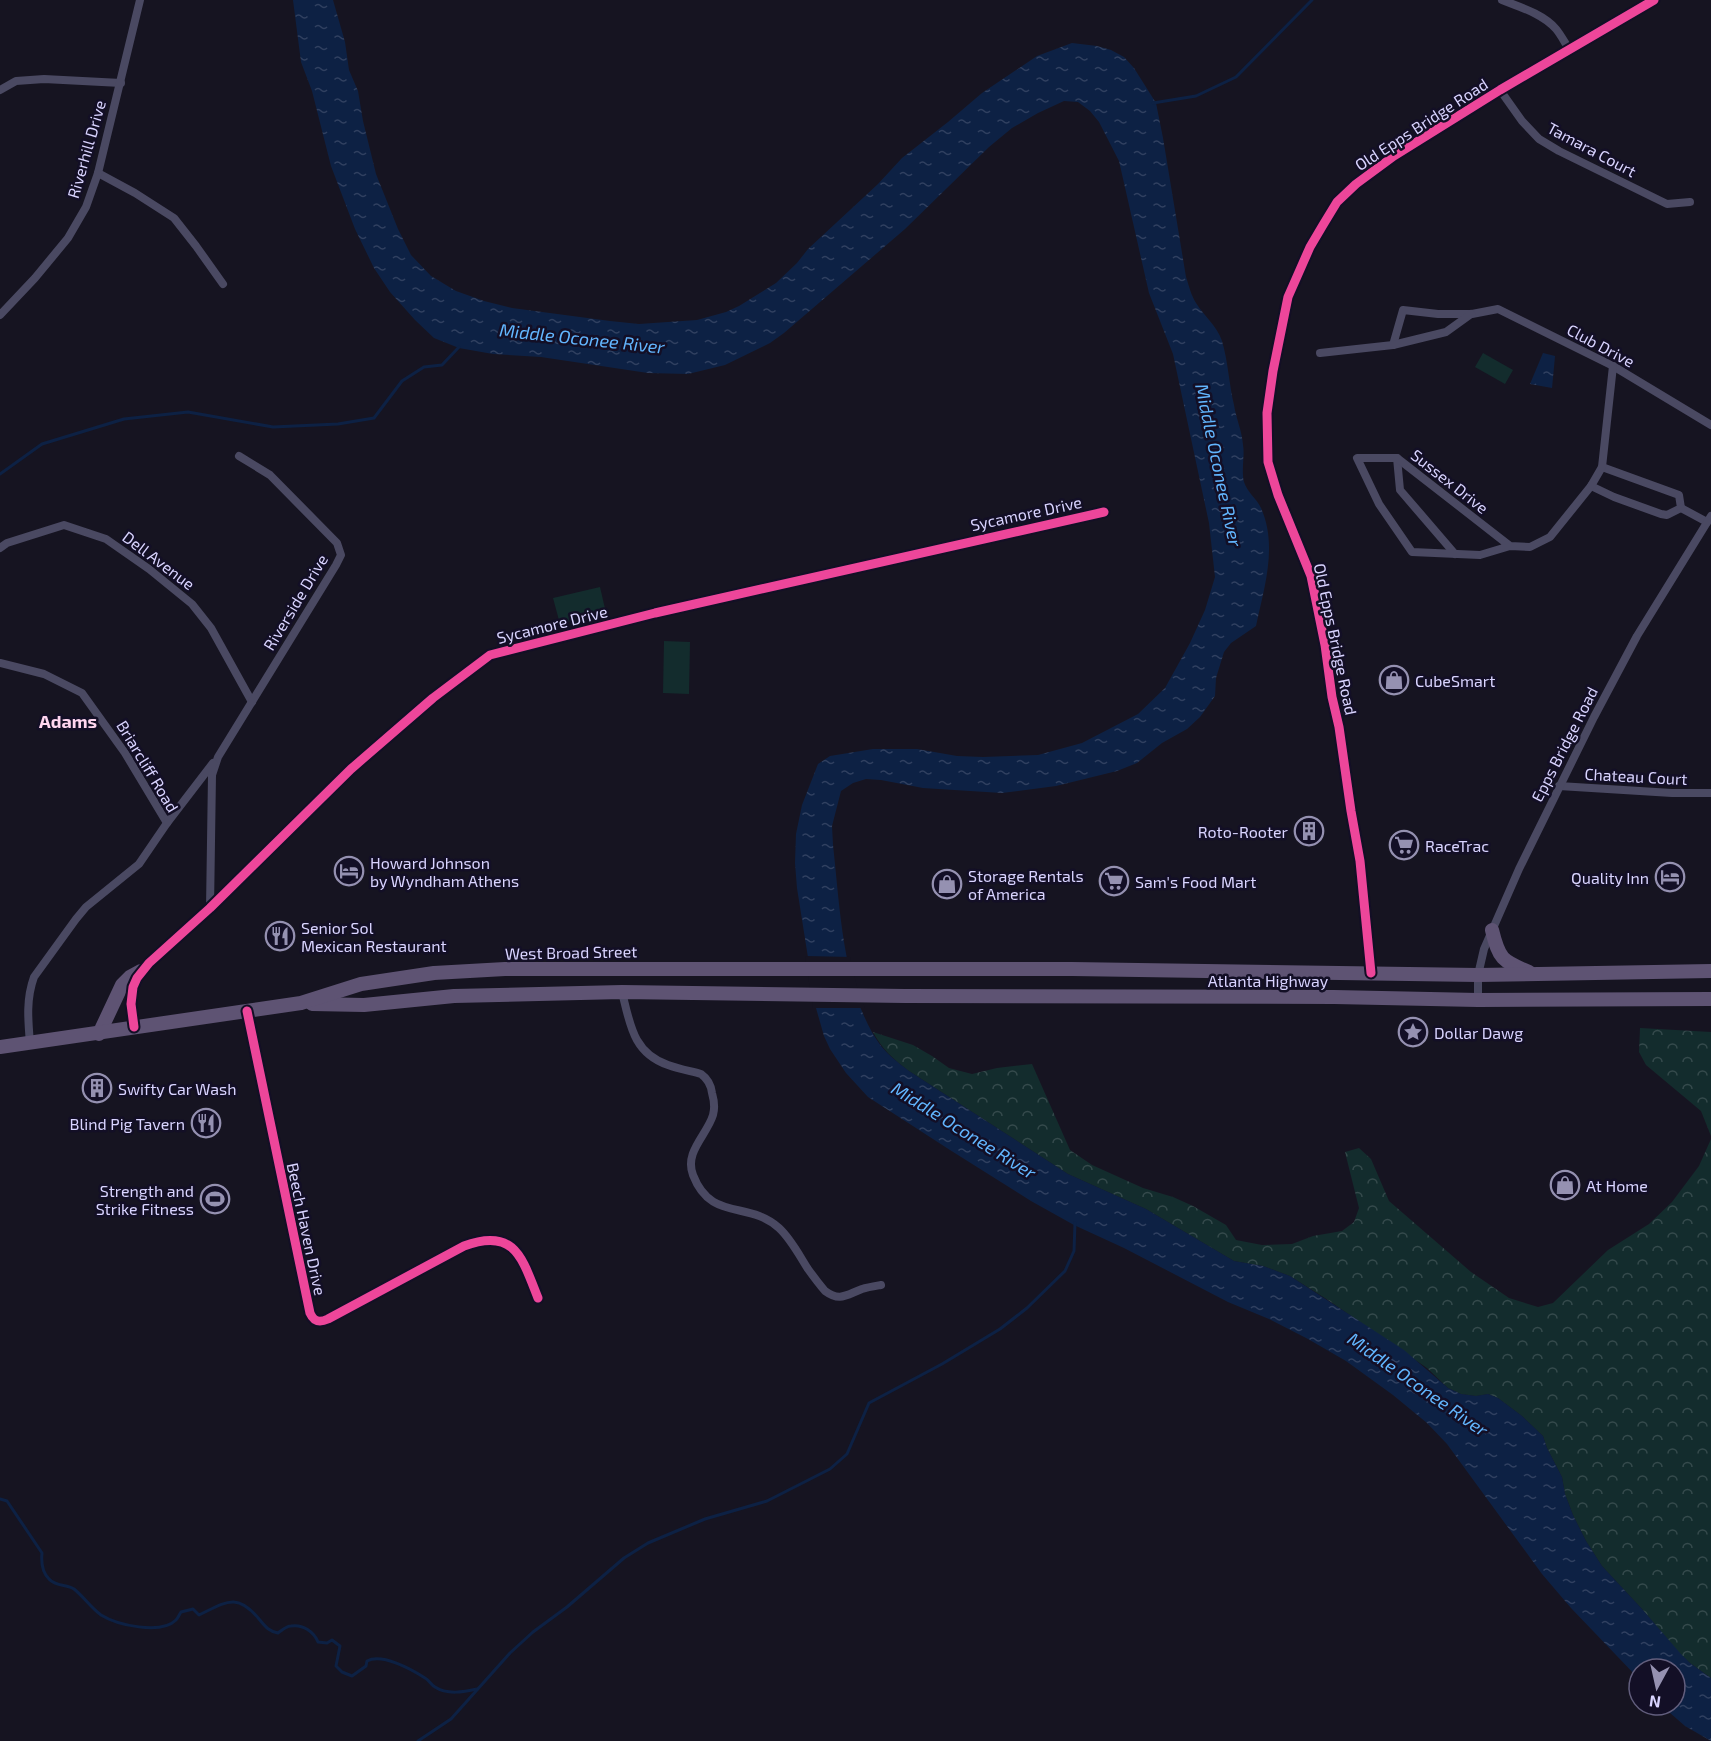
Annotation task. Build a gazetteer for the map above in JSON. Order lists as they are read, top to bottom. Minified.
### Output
{"streets":{"main road":["West Broad Street","Atlanta Highway"],"street":["Old Epps Bridge Road","Riverhill Drive","Tamara Court","Club Drive","Sussex Drive","Sycamore Drive","Dell Avenue","Riverside Drive","Epps Bridge Road","Briarcliff Road","Chateau Court","Beech Haven Drive"]},"crossings":[["Old Epps Bridge Road","Tamara Court"],["Old Epps Bridge Road","Atlanta Highway"],["Sycamore Drive","Riverside Drive"],["Sycamore Drive","West Broad Street"],["Dell Avenue","Riverside Drive"],["Riverside Drive","Briarcliff Road"],["Epps Bridge Road","Chateau Court"],["Epps Bridge Road","Atlanta Highway"],["Briarcliff Road","West Broad Street"],["West Broad Street","Atlanta Highway"],["West Broad Street","Beech Haven Drive"]],"districts":["Adams"],"water":["Middle Oconee River"],"places":{"shop":["CubeSmart","Storage Rentals of America","At Home"],"building":["Roto-Rooter","Swifty Car Wash"],"supermarket":["RaceTrac","Sam's Food Mart"],"hotel":["Howard Johnson by Wyndham Athens","Quality Inn"],"restaurant":["Senior Sol Mexican Restaurant","Blind Pig Tavern"],"place":["Dollar Dawg"],"sports":["Strength and Strike Fitness"]},"north":"bottom"}
